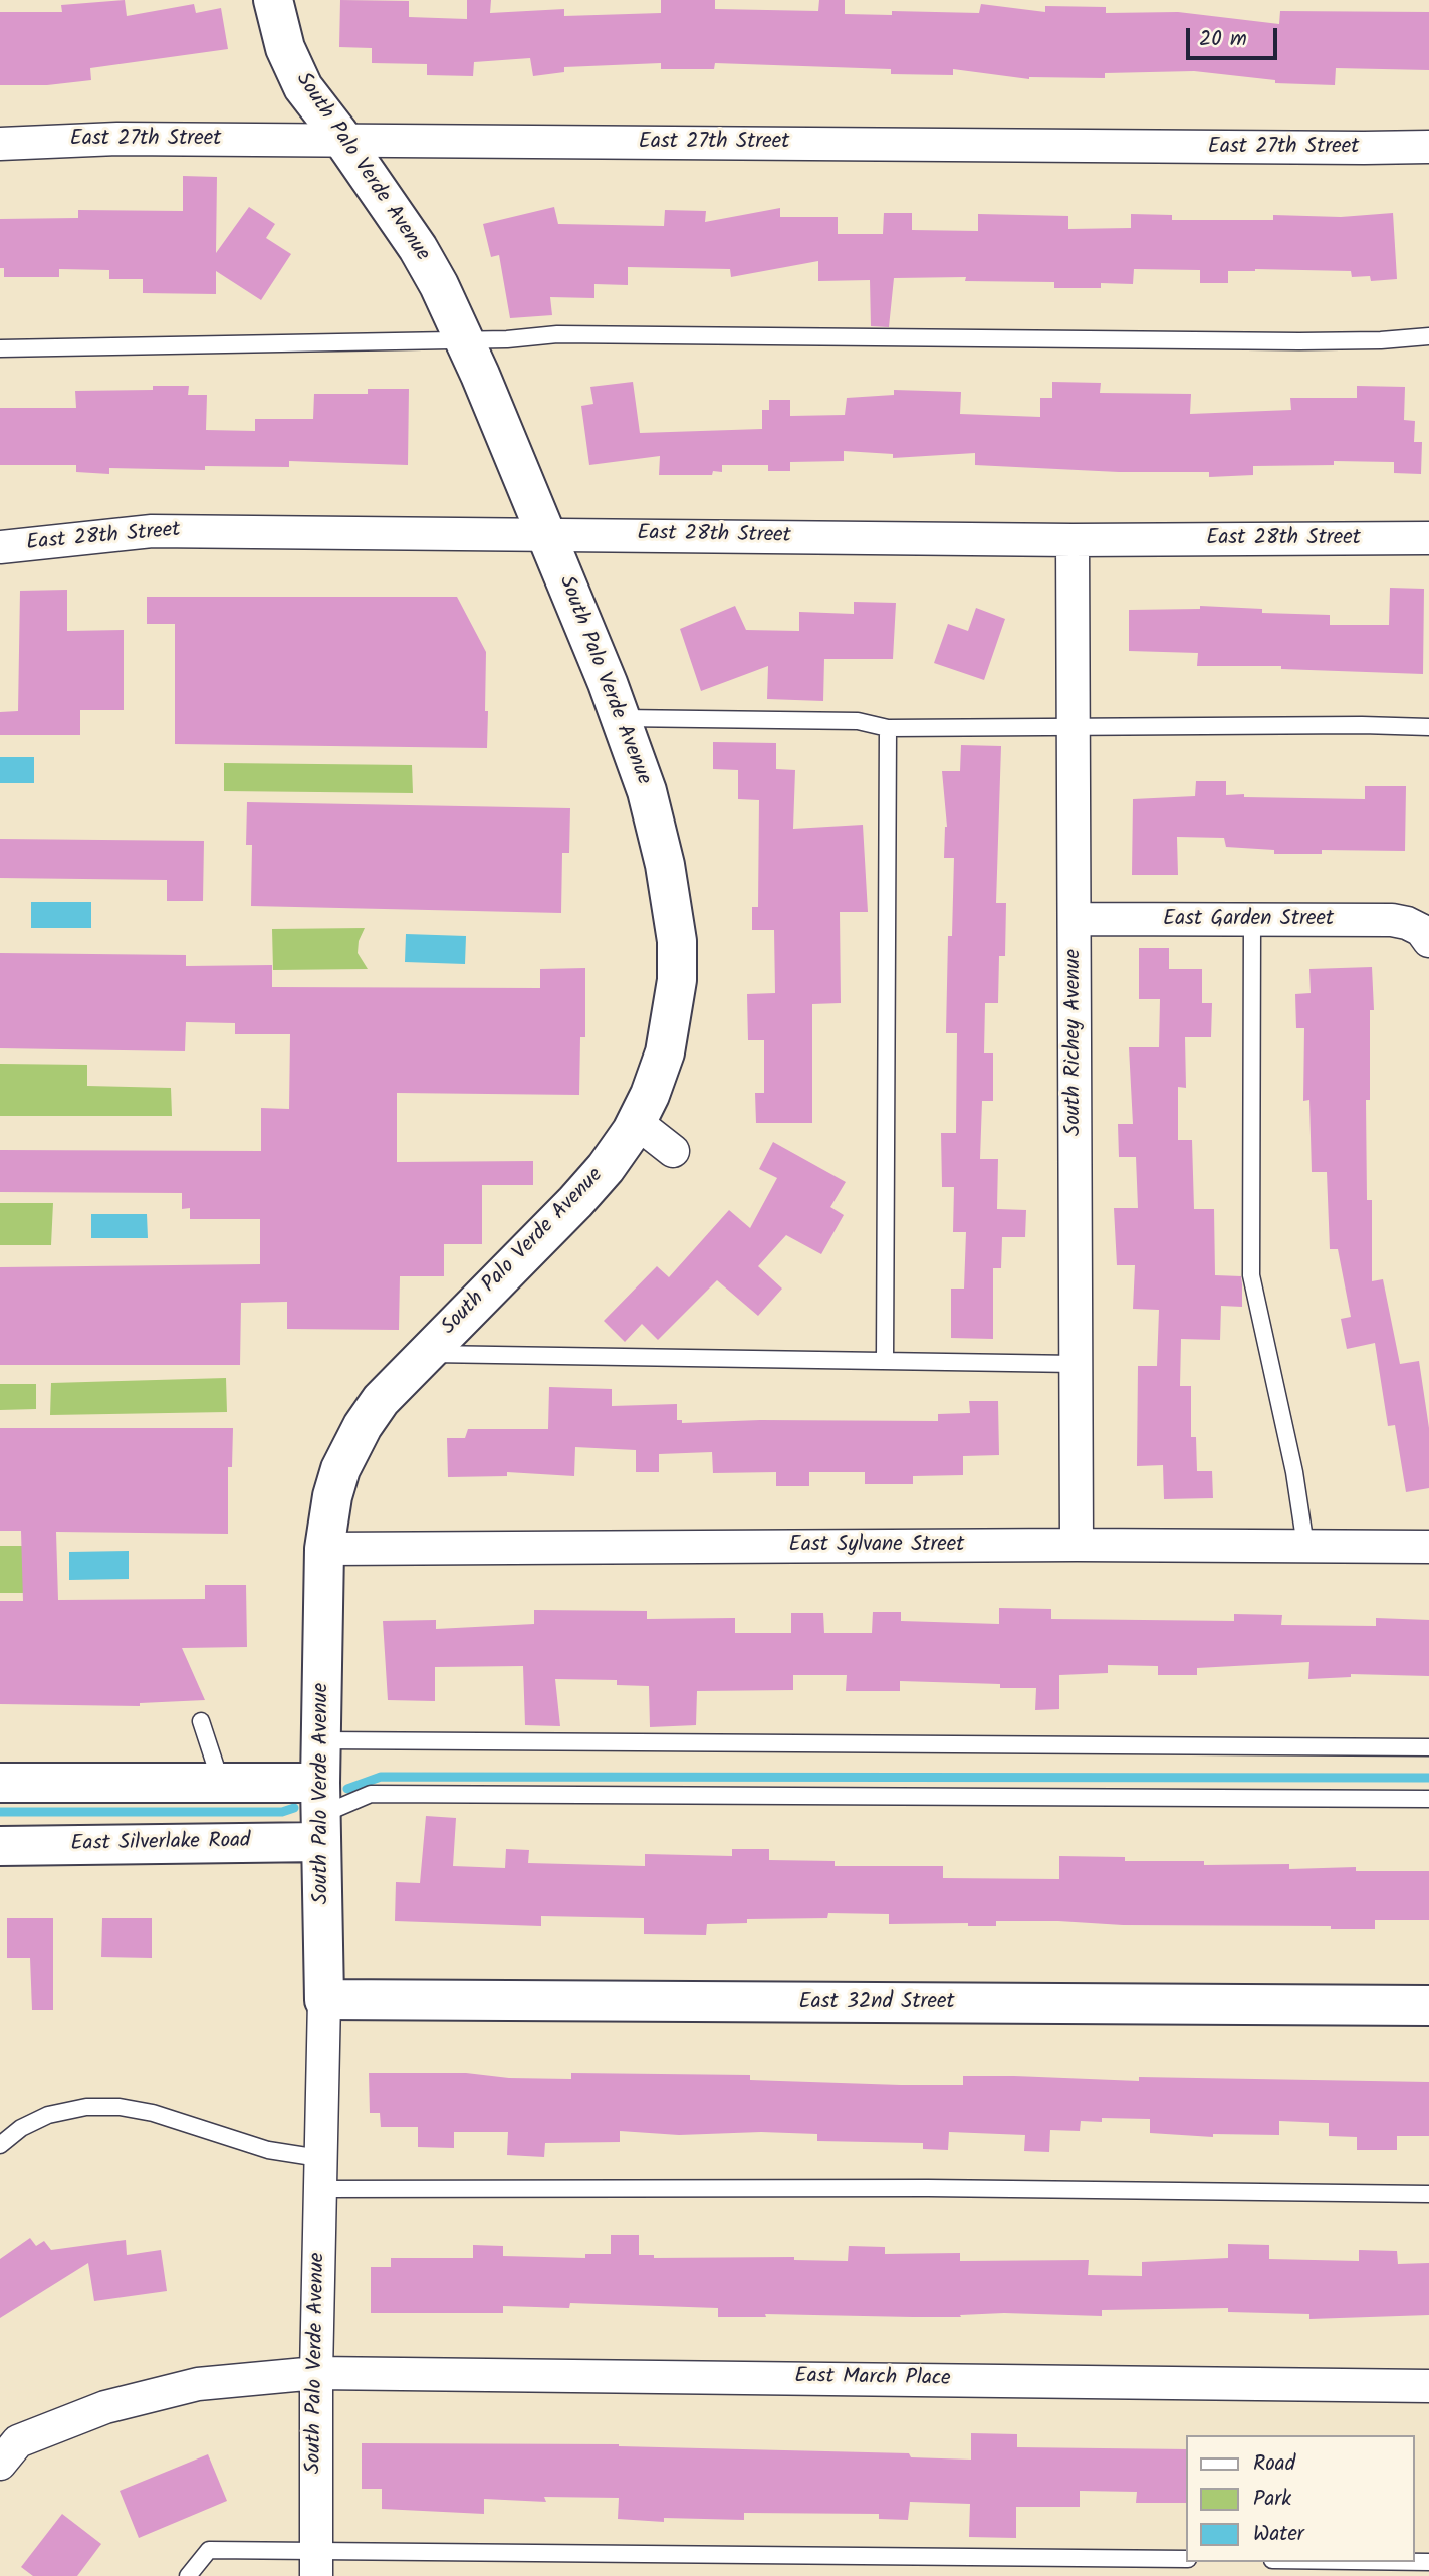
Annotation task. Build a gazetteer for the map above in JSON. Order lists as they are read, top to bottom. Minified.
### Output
{"streets":{"street":["East 27th Street","South Palo Verde Avenue","East 28th Street","East Garden Street","South Richey Avenue","East Sylvane Street","East Silverlake Road","East 32nd Street","East March Place"]},"crossings":[["East 27th Street","South Palo Verde Avenue"],["South Palo Verde Avenue","East 28th Street"],["South Palo Verde Avenue","East Sylvane Street"],["South Palo Verde Avenue","East Silverlake Road"],["South Palo Verde Avenue","East 32nd Street"],["South Palo Verde Avenue","East March Place"],["East 28th Street","South Richey Avenue"],["East Garden Street","South Richey Avenue"],["South Richey Avenue","East Sylvane Street"]],"legend":["Road","Park","Water"],"scale_bar":"20 m"}
